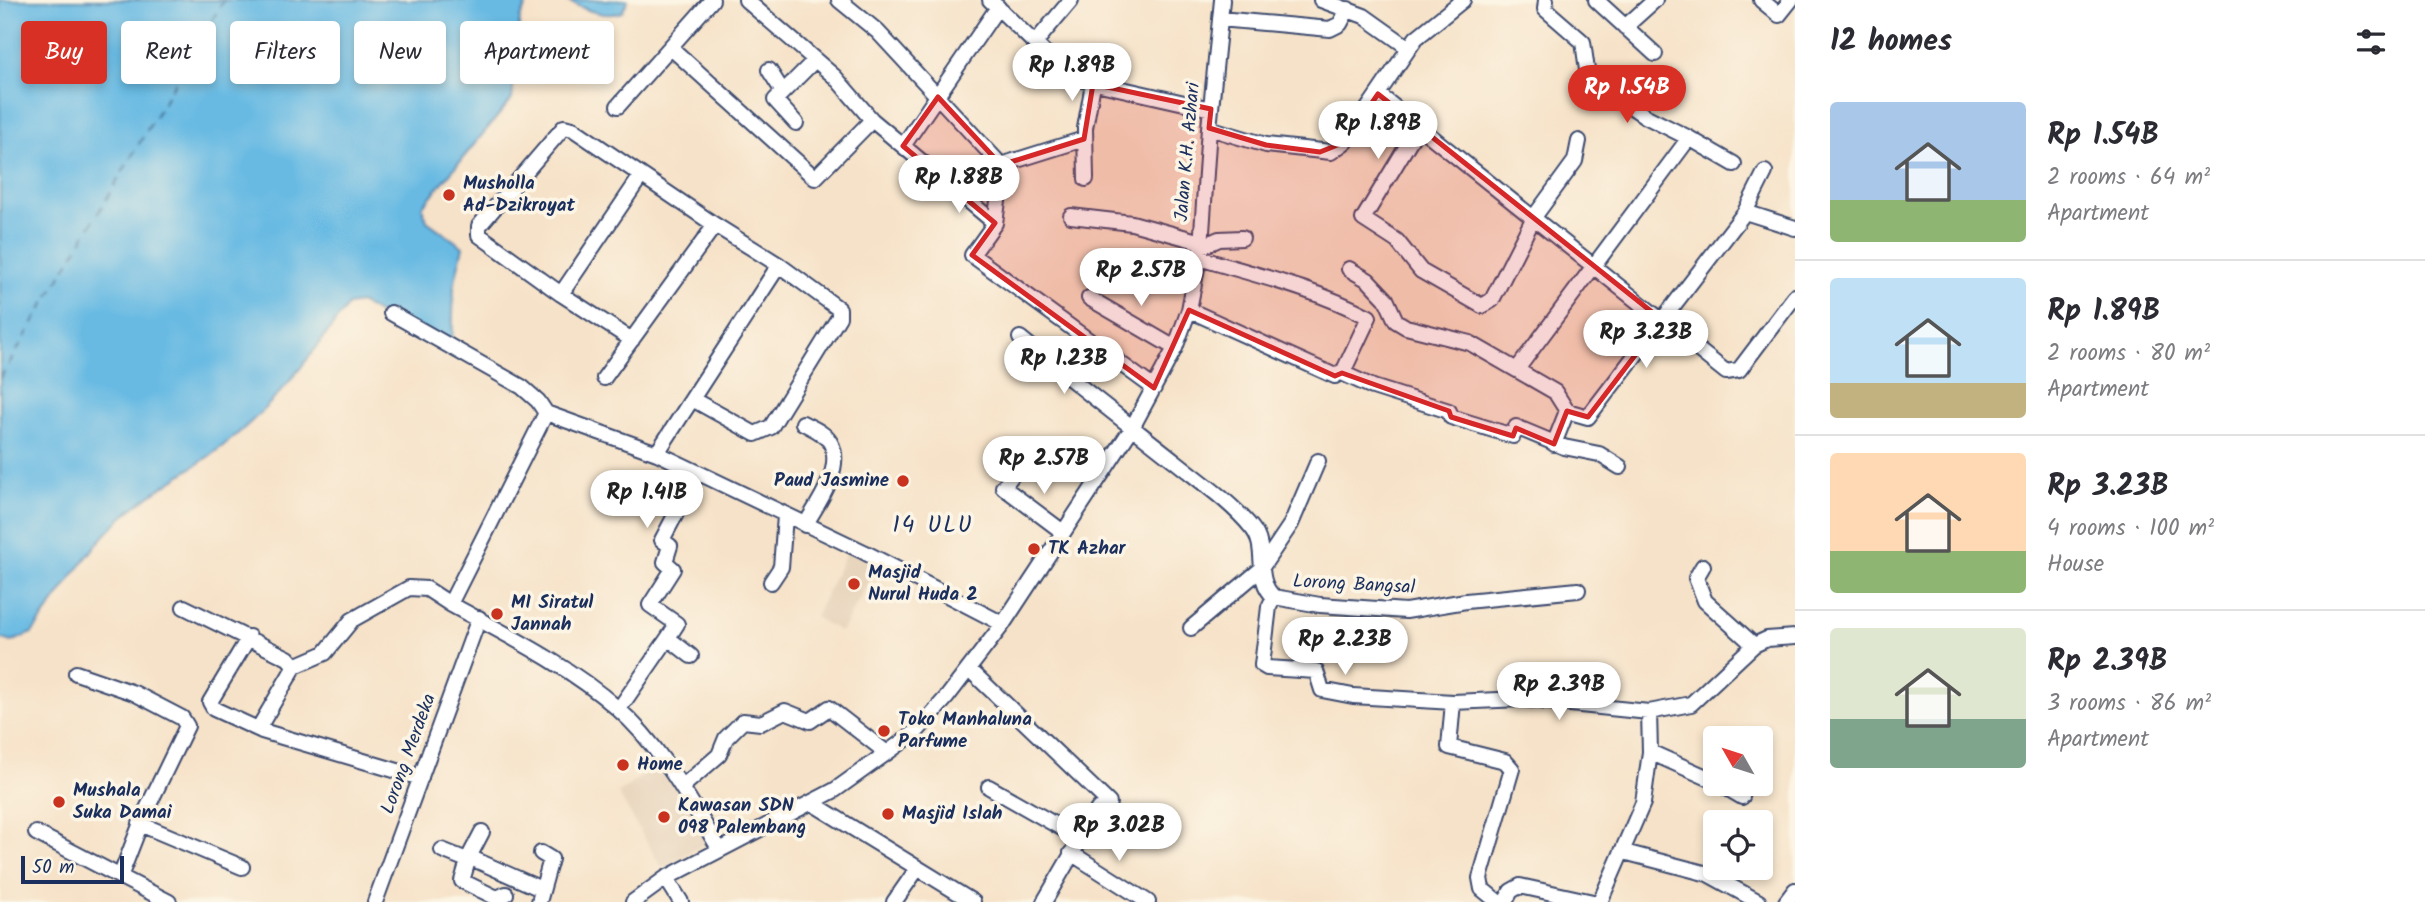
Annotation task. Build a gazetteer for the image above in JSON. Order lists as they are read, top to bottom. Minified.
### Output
{"streets":{"street":["Jalan K.H. Azhari","Lorong Bangsal","Lorong Merdeka"]},"crossings":[["Jalan K.H. Azhari","Lorong Bangsal"]],"districts":["14 ULU"],"places":["Musholla Ad-Dzikroyat","Paud Jasmine","TK Azhar","Masjid Nurul Huda 2","MI Siratul Jannah","Toko Manhaluna Parfume","Home","Mushala Suka Damai","Masjid Islah","Kawasan SDN 098 Palembang"],"scale_bar":"50 m","north":"top left","page":{"heading":"12 homes","chip":["Buy","Rent","Filters","New","Apartment"],"price":["Rp 1.89B","Rp 1.54B","Rp 1.89B","Rp 1.88B","Rp 2.57B","Rp 3.23B","Rp 1.23B","Rp 2.57B","Rp 1.41B","Rp 2.23B","Rp 2.39B","Rp 3.02B"],"list":[{"name":"Rp 1.54B","note":"2 rooms · 64 m² · Apartment"},{"name":"Rp 1.89B","note":"2 rooms · 80 m² · Apartment"},{"name":"Rp 3.23B","note":"4 rooms · 100 m² · House"},{"name":"Rp 2.39B","note":"3 rooms · 86 m² · Apartment"}],"scale":"50 m"}}
